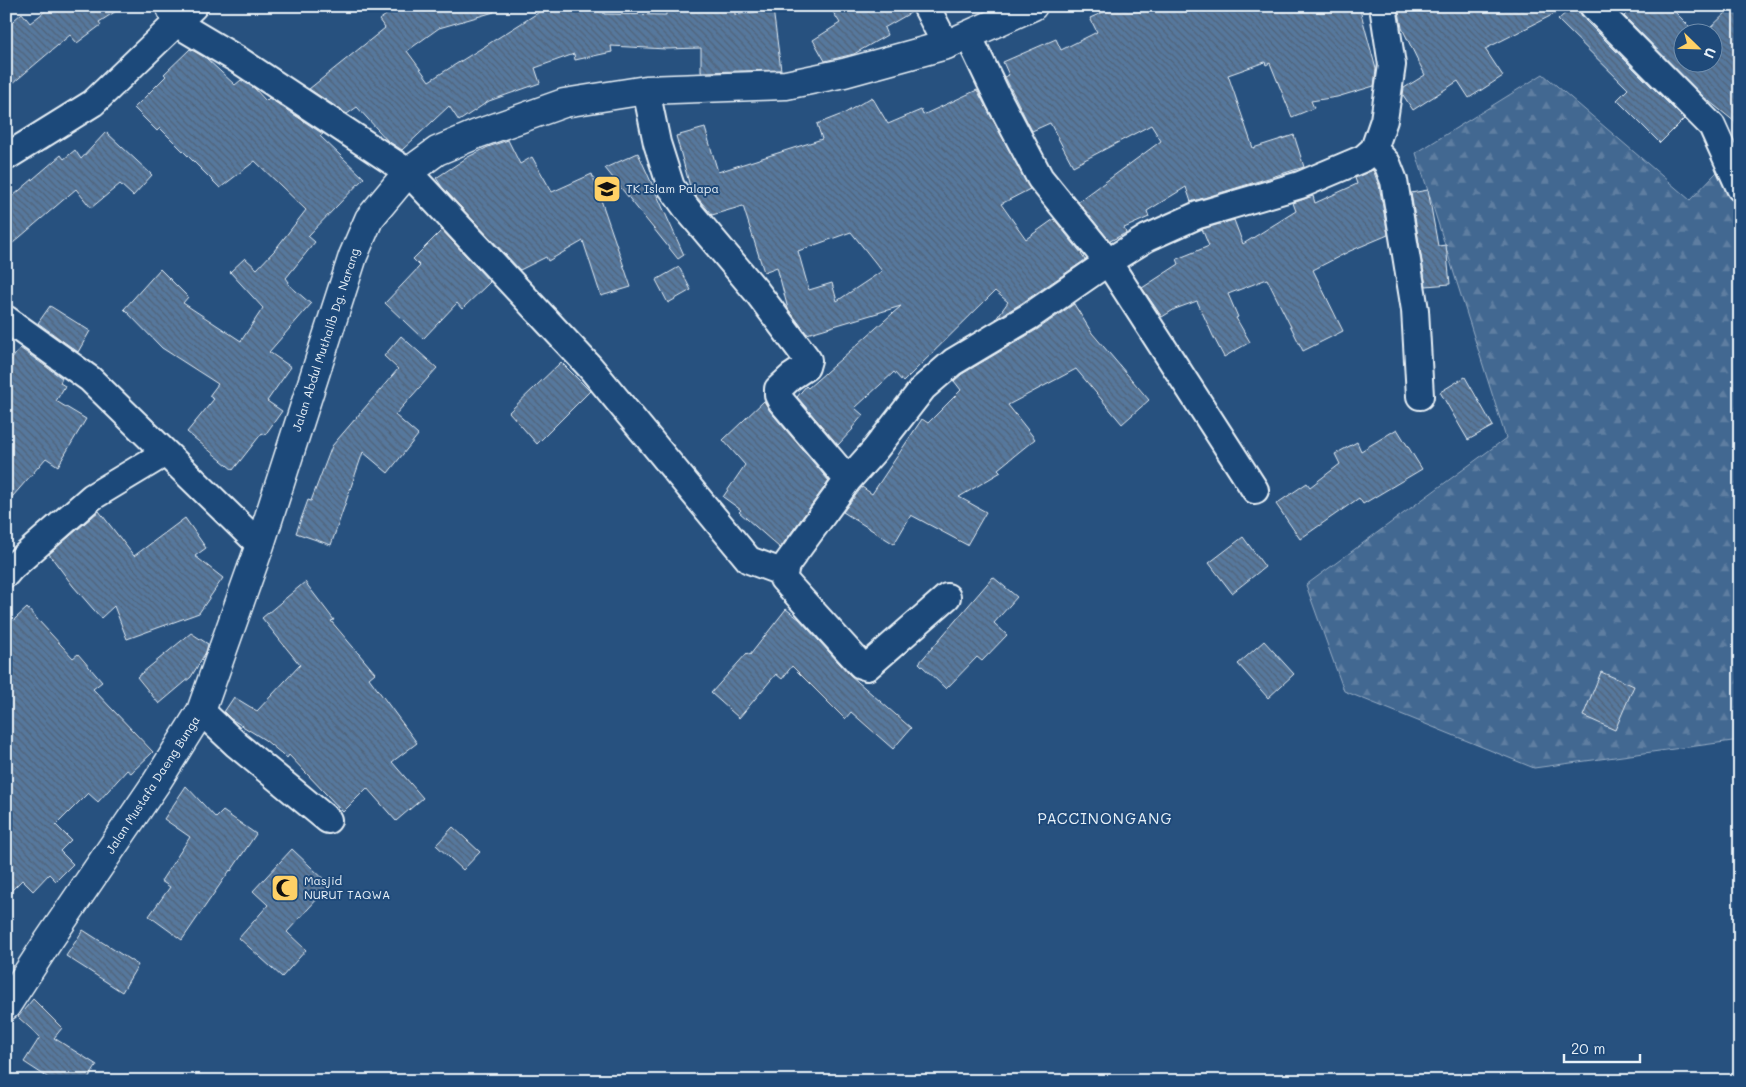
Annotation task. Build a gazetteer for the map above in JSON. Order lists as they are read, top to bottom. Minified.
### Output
{"streets":{"main road":["Jalan Abdul Muthalib Dg. Narang","Jalan Mustafa Daeng Bunga"]},"crossings":[["Jalan Abdul Muthalib Dg. Narang","Jalan Mustafa Daeng Bunga"]],"districts":["PACCINONGANG"],"places":{"school or university":["TK Islam Palapa"],"mosque":["Masjid NURUT TAQWA"]},"scale_bar":"20 m","north":"bottom right"}
